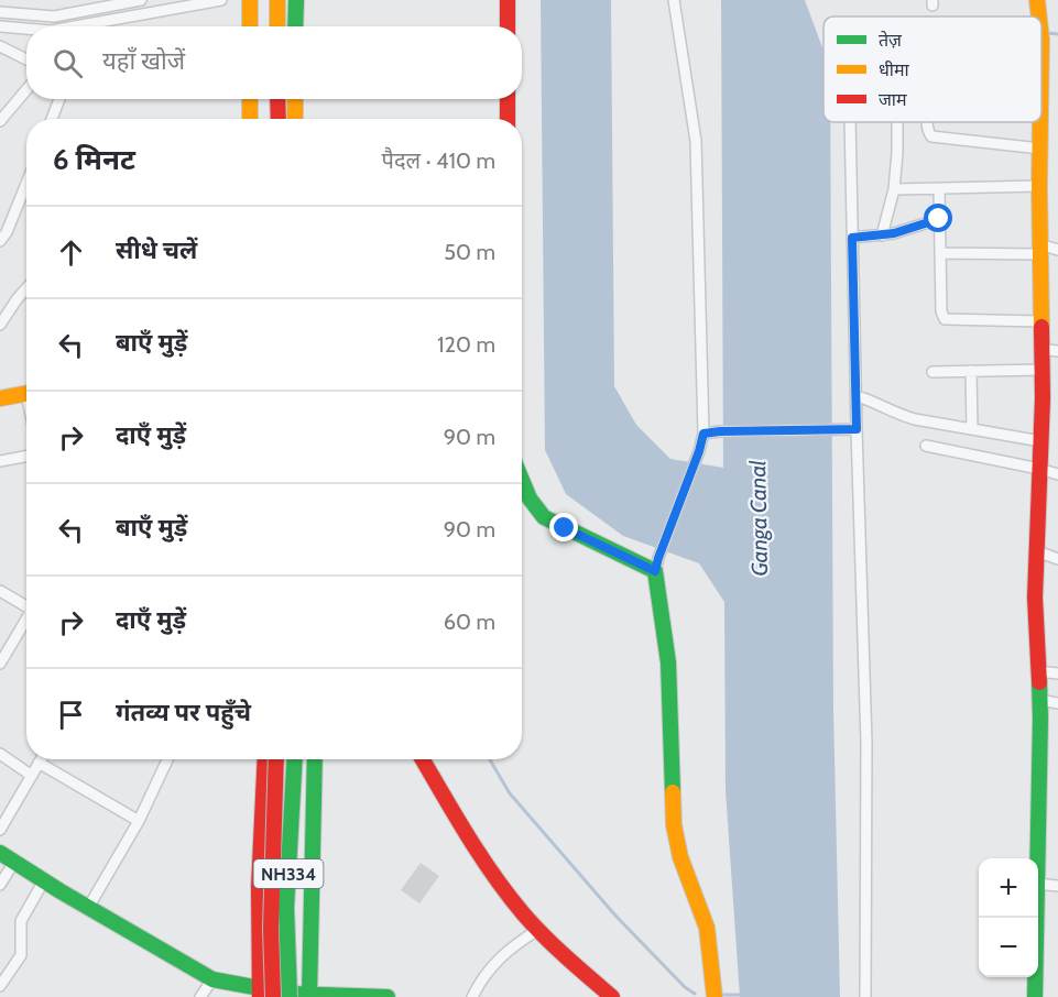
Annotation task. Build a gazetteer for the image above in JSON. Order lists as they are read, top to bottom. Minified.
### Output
{"streets":{"main road":["NH334"]},"water":["Ganga Canal"],"legend":["तेज़","धीमा","जाम"],"page":{"search":"यहाँ खोजें","heading":["6 मिनट","पैदल · 410 m"],"list":[["सीधे चलें","50 m"],["बाएँ मुड़ें","120 m"],["दाएँ मुड़ें","90 m"],["बाएँ मुड़ें","90 m"],["दाएँ मुड़ें","60 m"],"गंतव्य पर पहुँचे"],"map_buttons":["+","−"]}}
